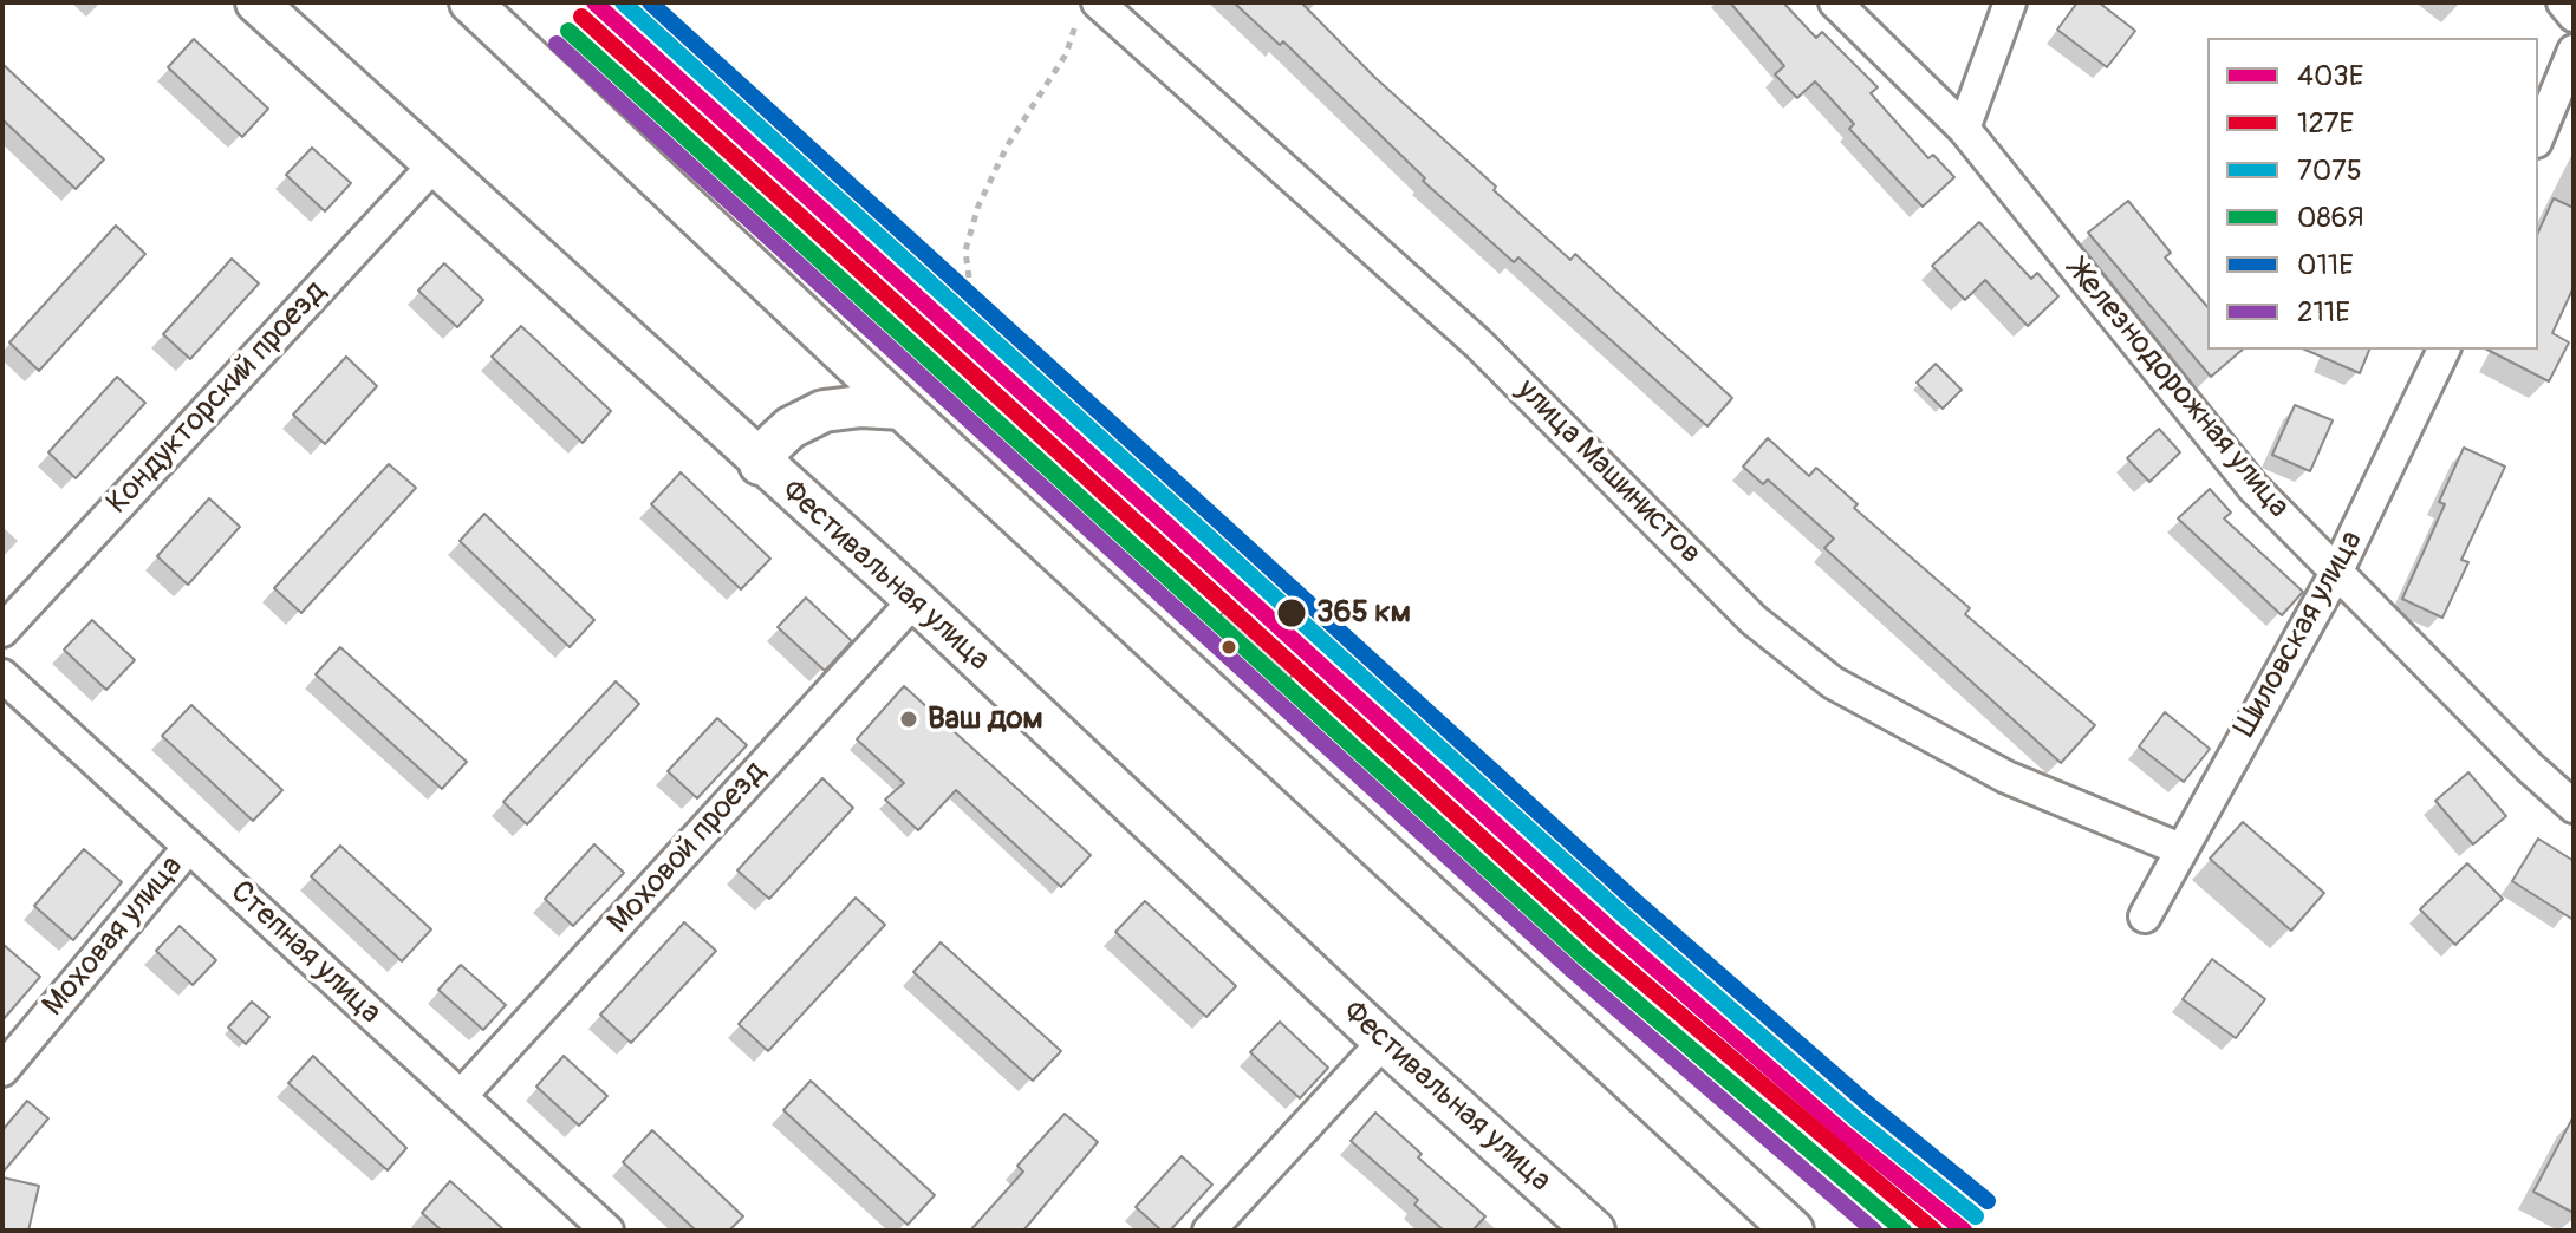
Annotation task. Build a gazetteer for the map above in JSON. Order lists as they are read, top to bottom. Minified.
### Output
{"streets":{"main road":["Фестивальная улица"],"street":["Железнодорожная улица","Кондукторский проезд","улица Машинистов","Шиловская улица","Моховой проезд","Моховая улица","Степная улица"]},"crossings":[["Железнодорожная улица","Шиловская улица"],["Кондукторский проезд","Фестивальная улица"],["улица Машинистов","Шиловская улица"],["Фестивальная улица","Моховой проезд"],["Моховой проезд","Степная улица"],["Моховая улица","Степная улица"]],"places":["365 км","Ваш дом"],"lines":["transit line 403Е","transit line 7075","transit line 011Е","transit line 127Е","transit line 086Я","transit line 211Е"],"legend":["403Е","127Е","7075","086Я","011Е","211Е"]}
